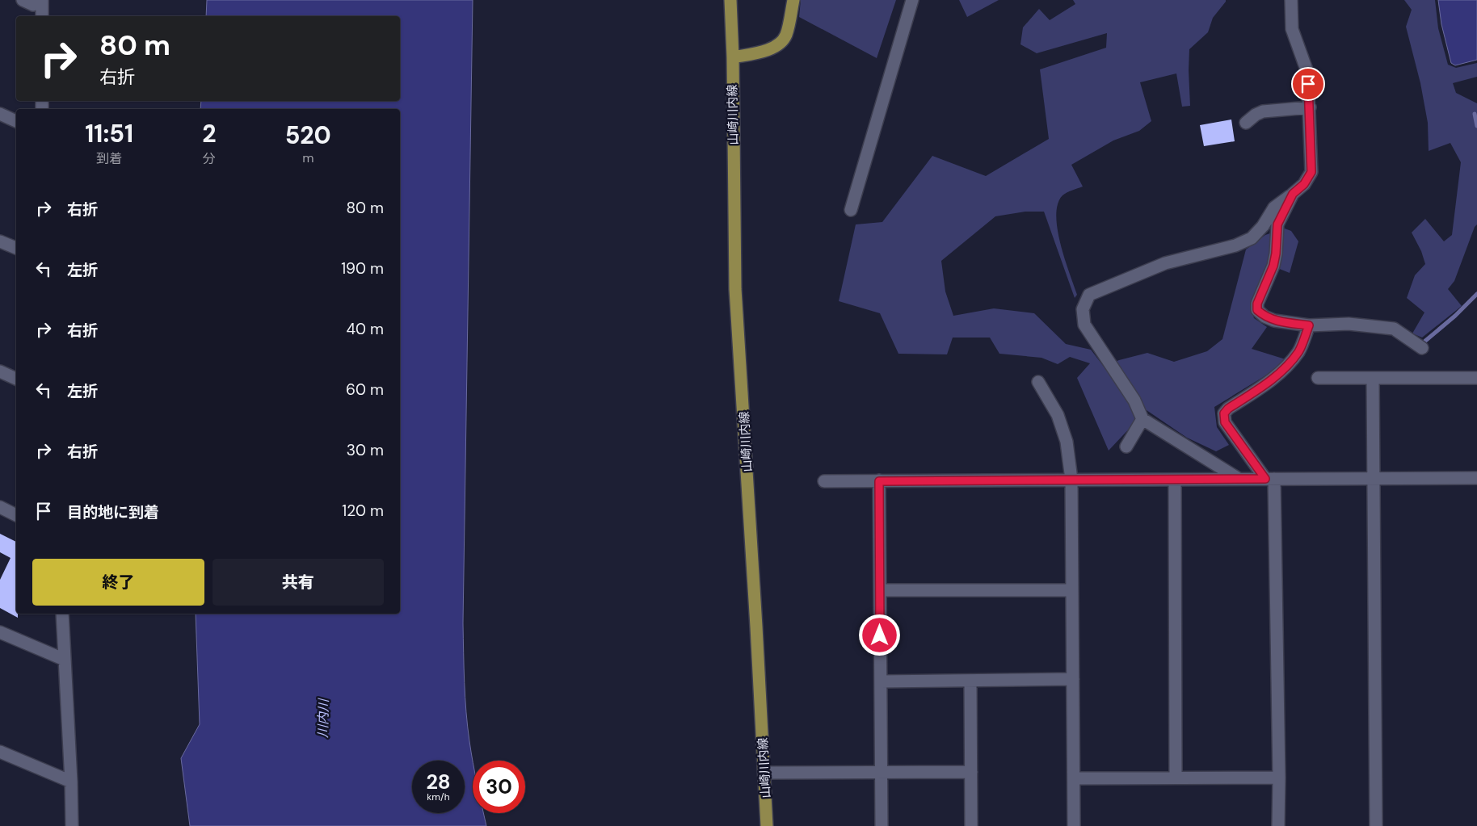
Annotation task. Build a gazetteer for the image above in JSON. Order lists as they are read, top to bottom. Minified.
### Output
{"streets":{"main road":["山崎川内線"]},"water":["川内川"],"page":{"turn":["80 m","右折"],"eta":["11:51","到着","2","分","520","m"],"list":[{"name":"右折","value":"80 m"},{"name":"左折","value":"190 m"},{"name":"右折","value":"40 m"},{"name":"左折","value":"60 m"},{"name":"右折","value":"30 m"},{"name":"目的地に到着","value":"120 m"}],"buttons":["終了","共有"],"speed":"28 km/h","limit":"30"}}
